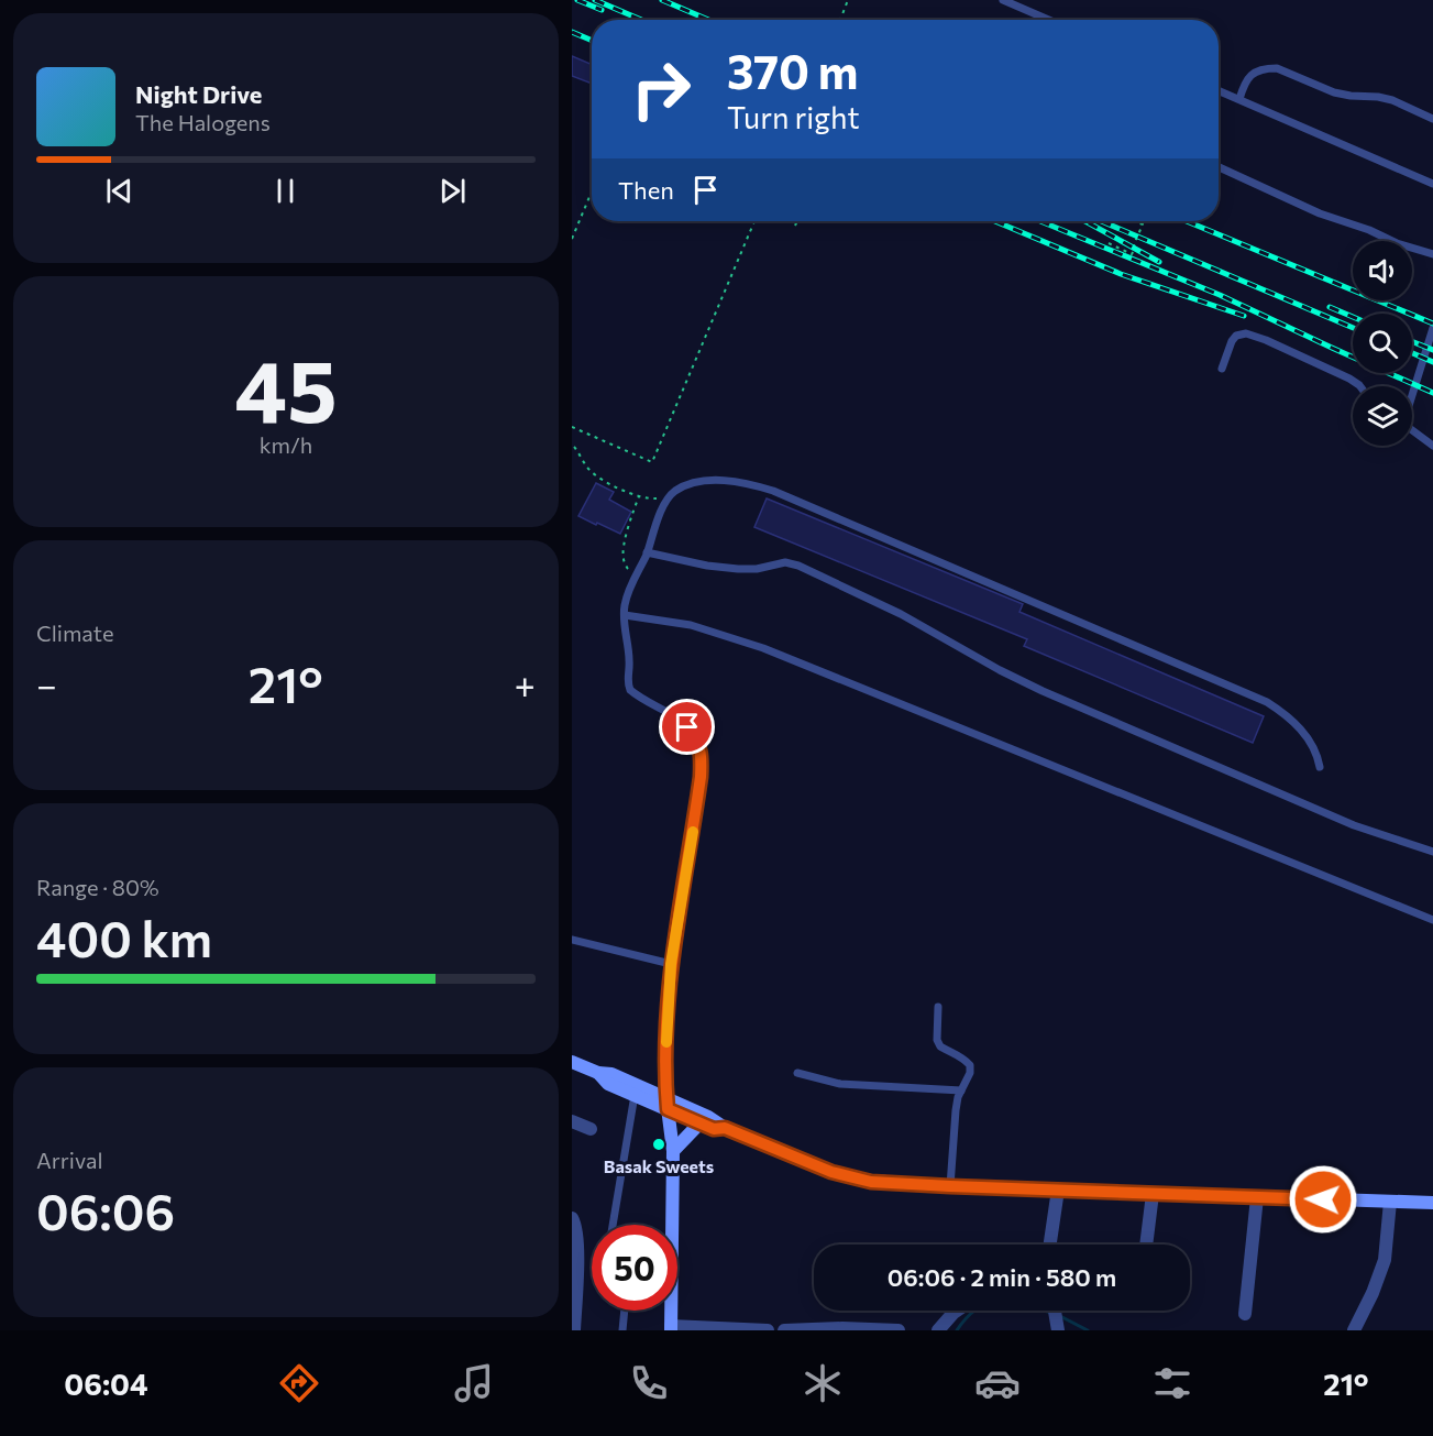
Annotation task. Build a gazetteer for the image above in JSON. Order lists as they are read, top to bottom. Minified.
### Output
{"places":["Basak Sweets"],"page":{"turn":["370 m","Turn right"],"song":["Night Drive","The Halogens"],"then":"Then","tile":[["45","km/h"],"Climate",["Range · 80%","400 km"],["Arrival","06:06"]],"heat":["−","21°","+"],"limit":"50","trip":"06:06 · 2 min · 580 m","tabs":["06:04","21°"]}}
